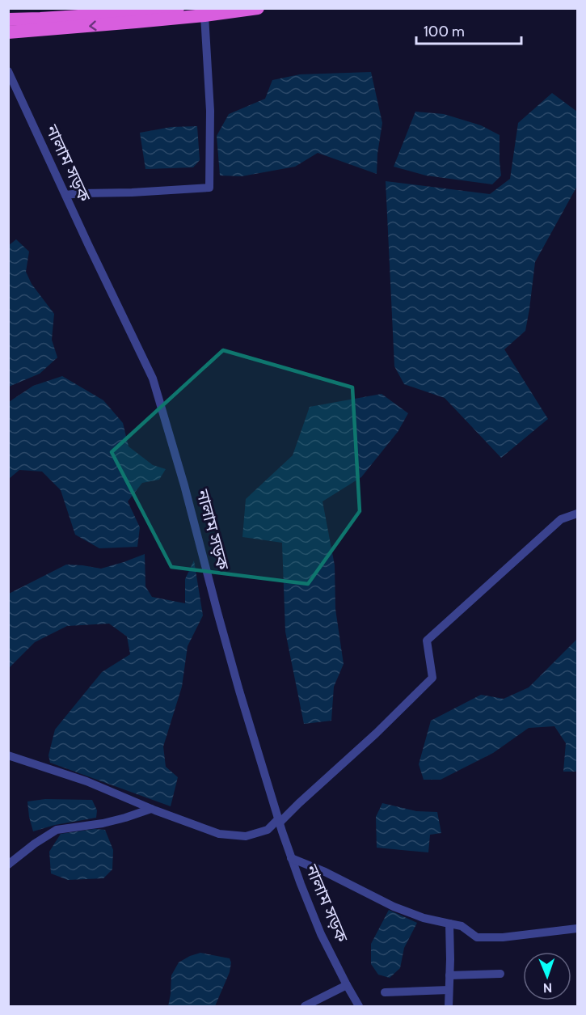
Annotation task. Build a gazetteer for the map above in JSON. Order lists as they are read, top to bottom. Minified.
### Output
{"streets":{"street":["নালাম সড়ক"]},"scale_bar":"100 m","north":"bottom"}
